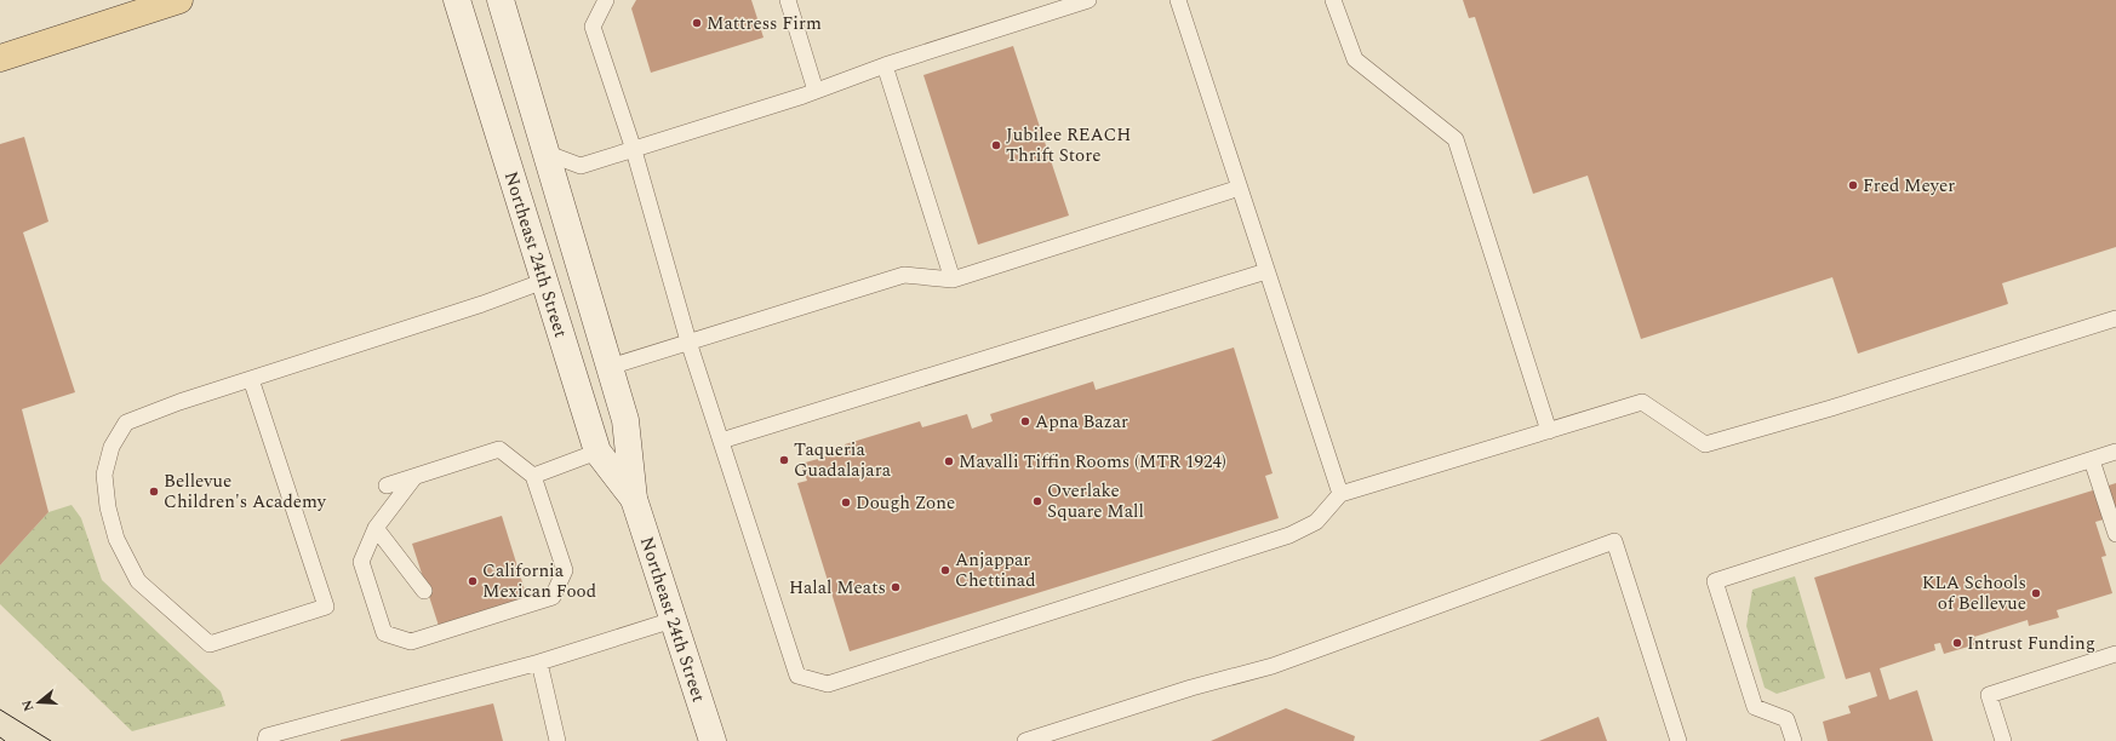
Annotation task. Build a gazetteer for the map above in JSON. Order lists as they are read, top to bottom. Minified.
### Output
{"streets":{"main road":["Northeast 24th Street"]},"places":["Mattress Firm","Jubilee REACH Thrift Store","Fred Meyer","Apna Bazar","Taqueria Guadalajara","Mavalli Tiffin Rooms (MTR 1924)","Bellevue Children's Academy","Overlake Square Mall","Dough Zone","Anjappar Chettinad","California Mexican Food","Halal Meats","KLA Schools of Bellevue","Intrust Funding"],"north":"left"}
